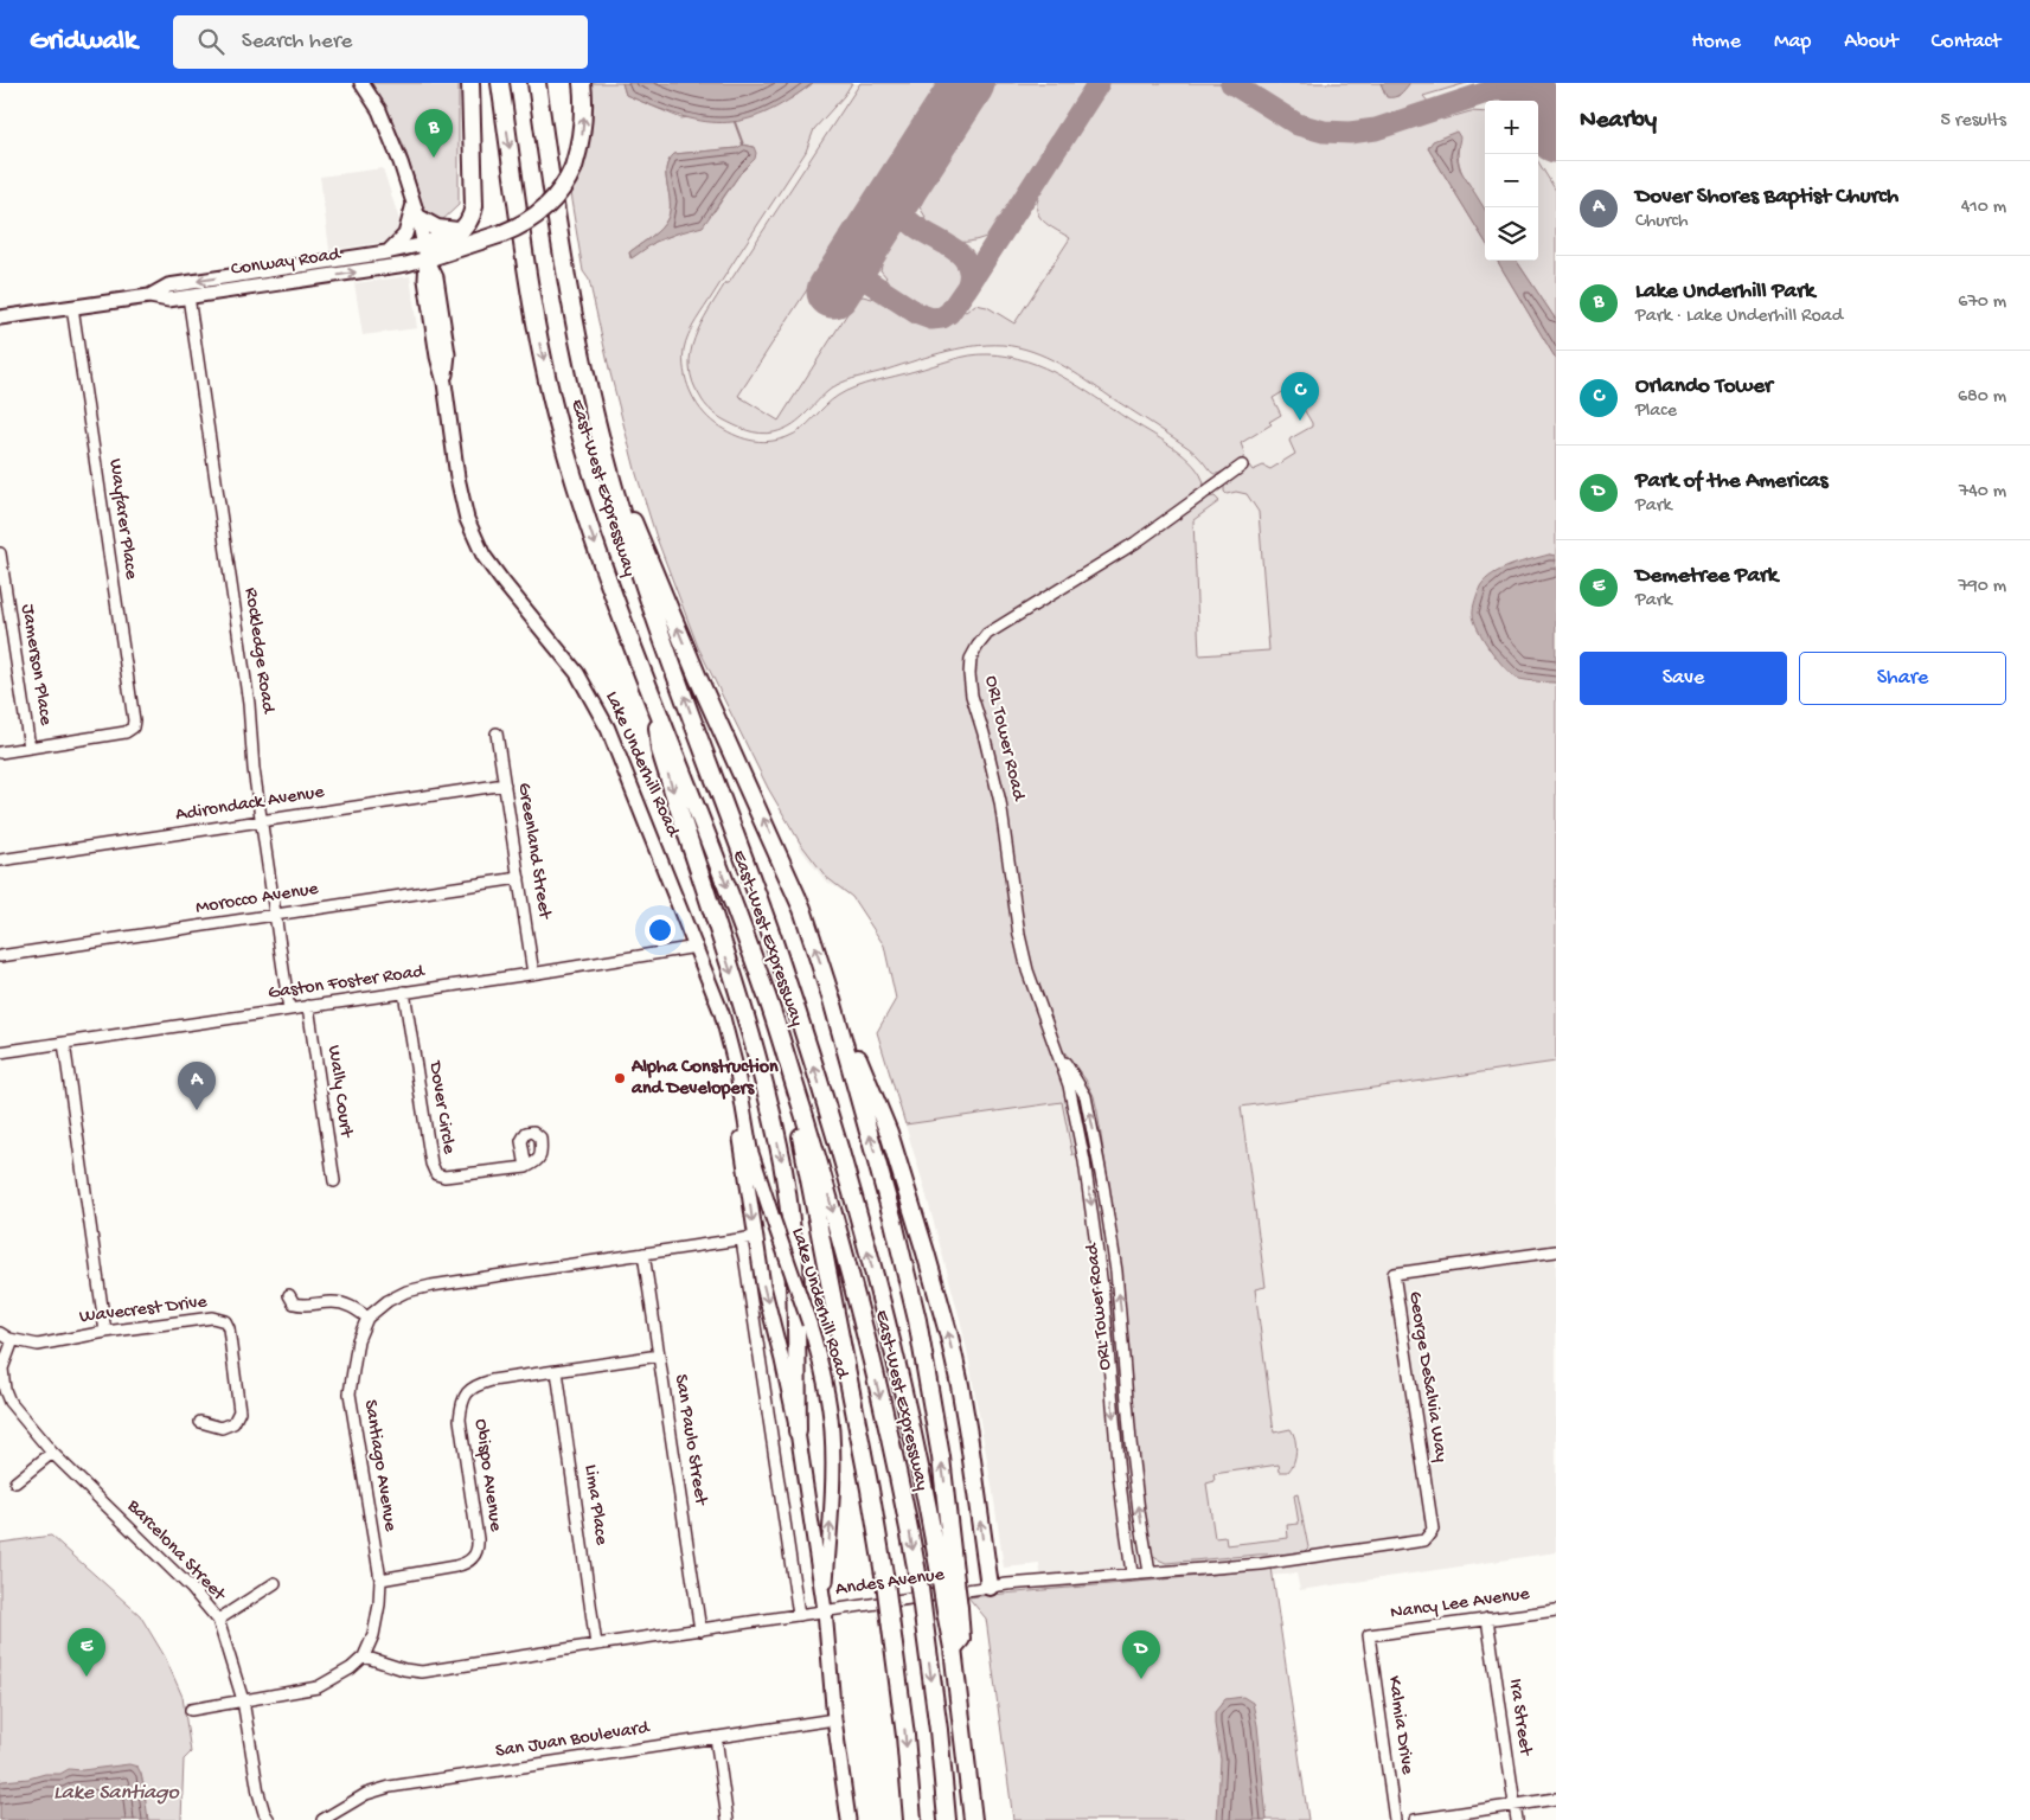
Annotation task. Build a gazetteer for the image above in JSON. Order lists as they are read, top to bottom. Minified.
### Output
{"streets":{"highway":["East-West Expressway"],"main road":["Conway Road","Lake Underhill Road"],"street":["Wayfarer Place","Rockledge Road","Jamerson Place","ORL Tower Road","Adirondack Avenue","Greenland Street","Morocco Avenue","Gaston Foster Road","Wally Court","Dover Circle","Wavecrest Drive","George DeSalvia Way","San Paulo Street","Santiago Avenue","Obispo Avenue","Lima Place","Barcelona Street","Andes Avenue","Nancy Lee Avenue","Ira Street","Kalmia Drive","San Juan Boulevard"]},"crossings":[["Conway Road","Wayfarer Place"],["Conway Road","Rockledge Road"],["Conway Road","Lake Underhill Road"],["Wayfarer Place","Jamerson Place"],["Rockledge Road","Adirondack Avenue"],["Rockledge Road","Morocco Avenue"],["Rockledge Road","Gaston Foster Road"],["ORL Tower Road","Andes Avenue"],["Lake Underhill Road","Gaston Foster Road"],["Lake Underhill Road","Andes Avenue"],["Lake Underhill Road","San Juan Boulevard"],["Adirondack Avenue","Greenland Street"],["Greenland Street","Morocco Avenue"],["Greenland Street","Gaston Foster Road"],["Gaston Foster Road","Wally Court"],["Gaston Foster Road","Dover Circle"],["Wavecrest Drive","Barcelona Street"],["George DeSalvia Way","Andes Avenue"],["San Paulo Street","Obispo Avenue"],["San Paulo Street","Andes Avenue"],["Santiago Avenue","Obispo Avenue"],["Santiago Avenue","Barcelona Street"],["Santiago Avenue","Andes Avenue"],["Obispo Avenue","Lima Place"],["Lima Place","Andes Avenue"],["Nancy Lee Avenue","Ira Street"],["Nancy Lee Avenue","Kalmia Drive"]],"water":["Lake Santiago"],"places":["Alpha Construction and Developers"],"page":{"header":"Gridwalk","search":"Search here","nav":["Home","Map","About","Contact"],"heading":["Nearby","5 results"],"map_buttons":["+","−"],"pins":["B","C","A","E","D"],"list":[{"mark":"A","name":"Dover Shores Baptist Church","note":"Church","value":"410 m"},{"mark":"B","name":"Lake Underhill Park","note":"Park · Lake Underhill Road","value":"670 m"},{"mark":"C","name":"Orlando Tower","note":"Place","value":"680 m"},{"mark":"D","name":"Park of the Americas","note":"Park","value":"740 m"},{"mark":"E","name":"Demetree Park","note":"Park","value":"790 m"}],"buttons":["Save","Share"]}}
